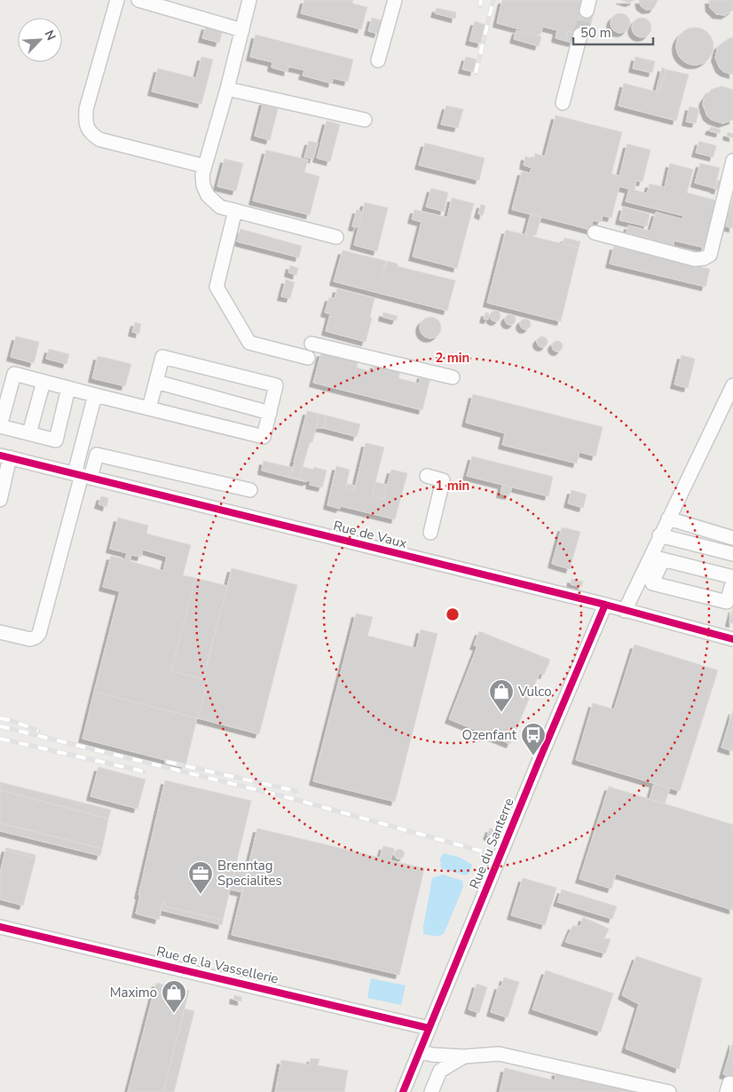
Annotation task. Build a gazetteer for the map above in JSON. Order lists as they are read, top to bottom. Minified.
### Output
{"streets":{"street":["Rue de Vaux","Rue du Santerre","Rue de la Vassellerie"]},"crossings":[["Rue de Vaux","Rue du Santerre"],["Rue du Santerre","Rue de la Vassellerie"]],"places":{"shop":["Vulco","Maximo"],"bus stop":["Ozenfant"],"office":["Brenntag Specialites"]},"scale_bar":"50 m","north":"top right","rings":["2 min","1 min"]}
